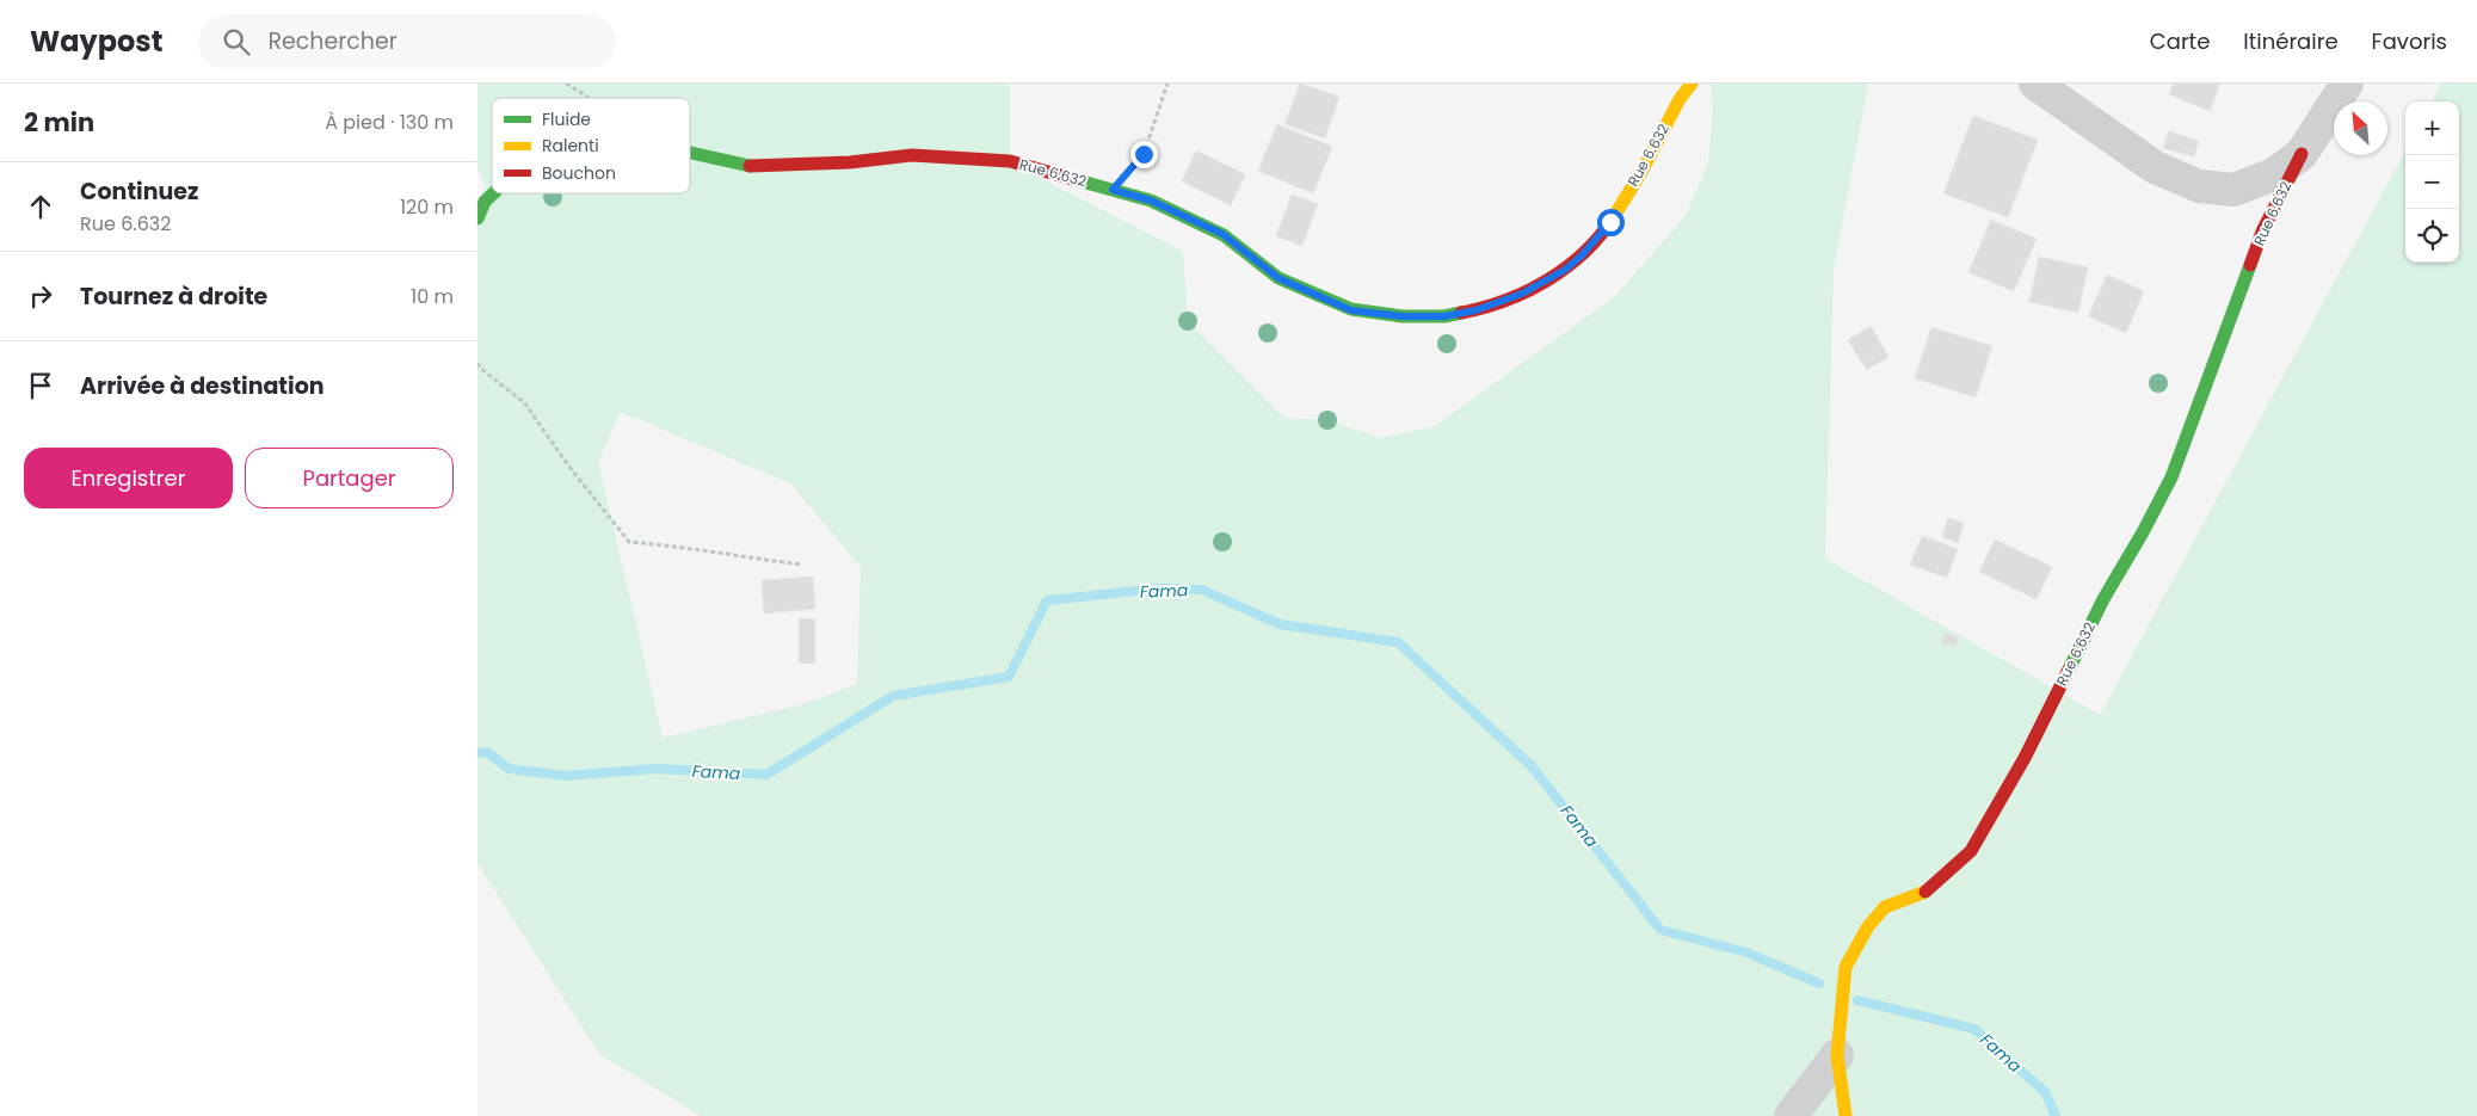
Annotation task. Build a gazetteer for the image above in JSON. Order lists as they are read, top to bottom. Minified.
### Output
{"streets":{"street":["Rue 6.632"]},"water":["Fama"],"legend":["Fluide","Ralenti","Bouchon"],"north":"top left","page":{"header":"Waypost","search":"Rechercher","nav":["Carte","Itinéraire","Favoris"],"heading":["2 min","À pied · 130 m"],"map_buttons":["+","−"],"list":[["Continuez","Rue 6.632","120 m"],["Tournez à droite","10 m"],"Arrivée à destination"],"buttons":["Enregistrer","Partager"]}}
